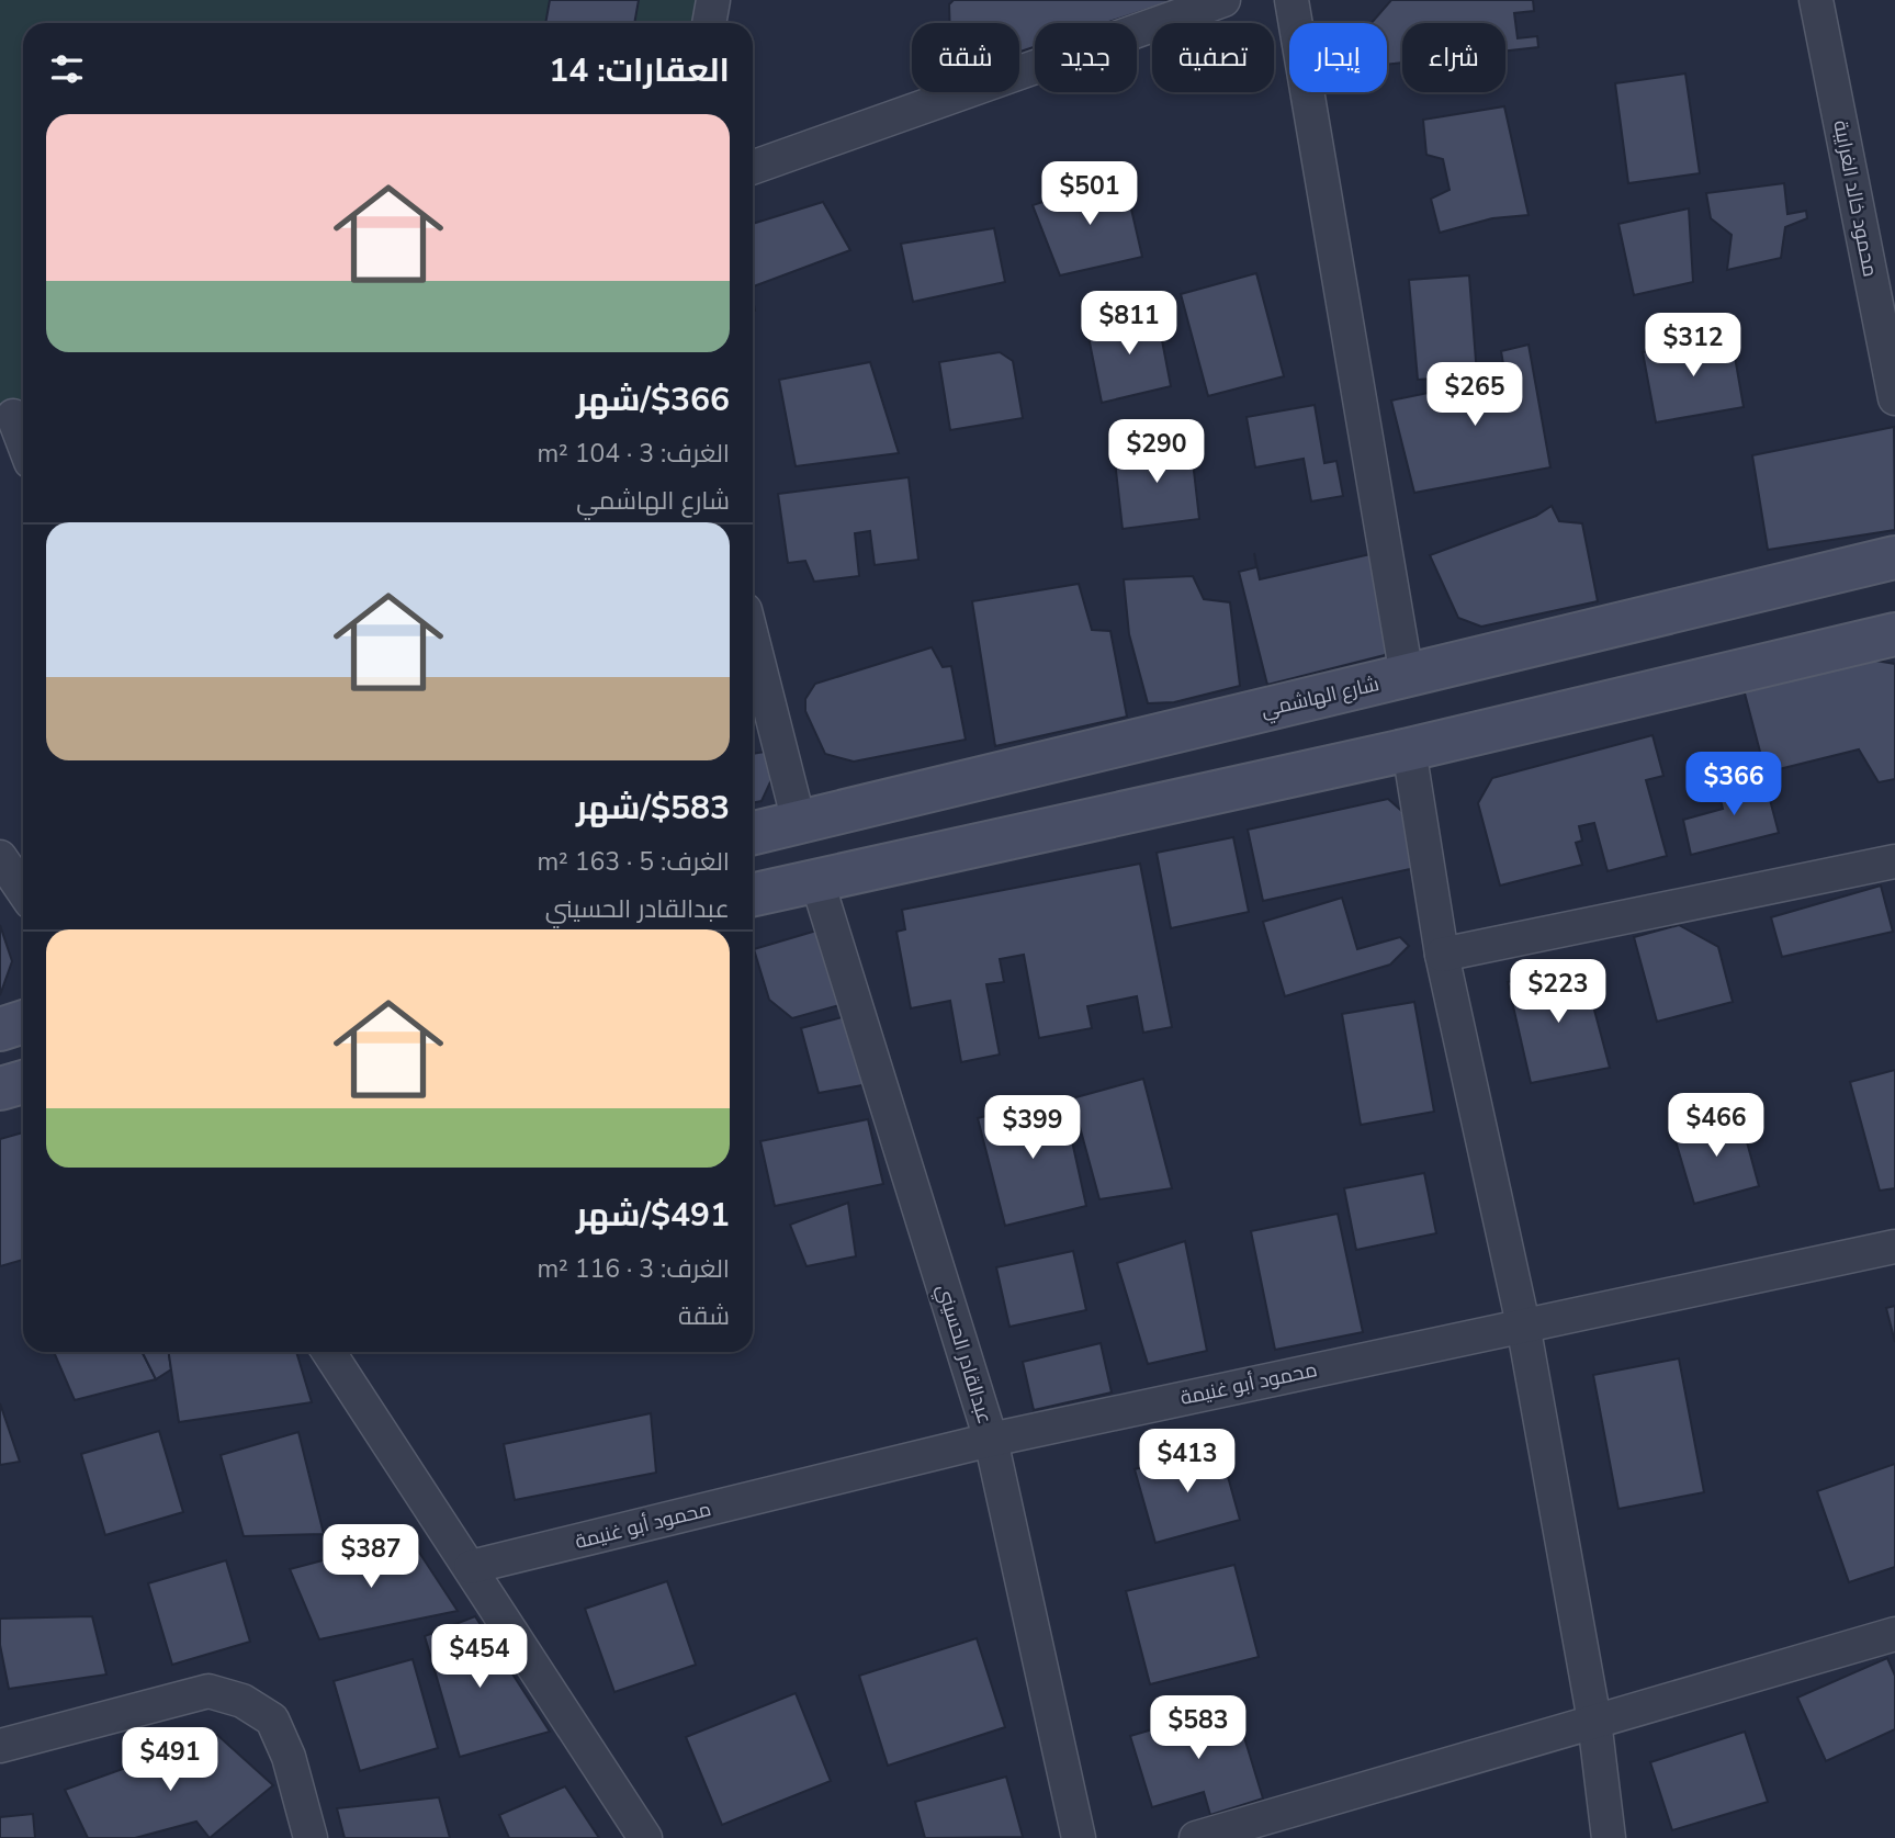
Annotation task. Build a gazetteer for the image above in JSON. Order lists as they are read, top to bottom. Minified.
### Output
{"streets":{"main road":["شارع الهاشمي"],"street":["محمود خالد الغرايبة","عبدالقادر الحسيني","محمود أبو غنيمة"]},"crossings":[["عبدالقادر الحسيني","محمود أبو غنيمة"]],"page":{"chip":["شراء","إيجار","تصفية","جديد","شقة"],"heading":"العقارات: 14","list":[{"name":"$366/شهر","note":"الغرف: 3 · 104 m² · شارع الهاشمي"},{"name":"$583/شهر","note":"الغرف: 5 · 163 m² · عبدالقادر الحسيني"},{"name":"$491/شهر","note":"الغرف: 3 · 116 m² · شقة"}],"price":["$501","$811","$312","$265","$290","$366","$223","$466","$399","$413","$387","$454","$583","$491"]}}
